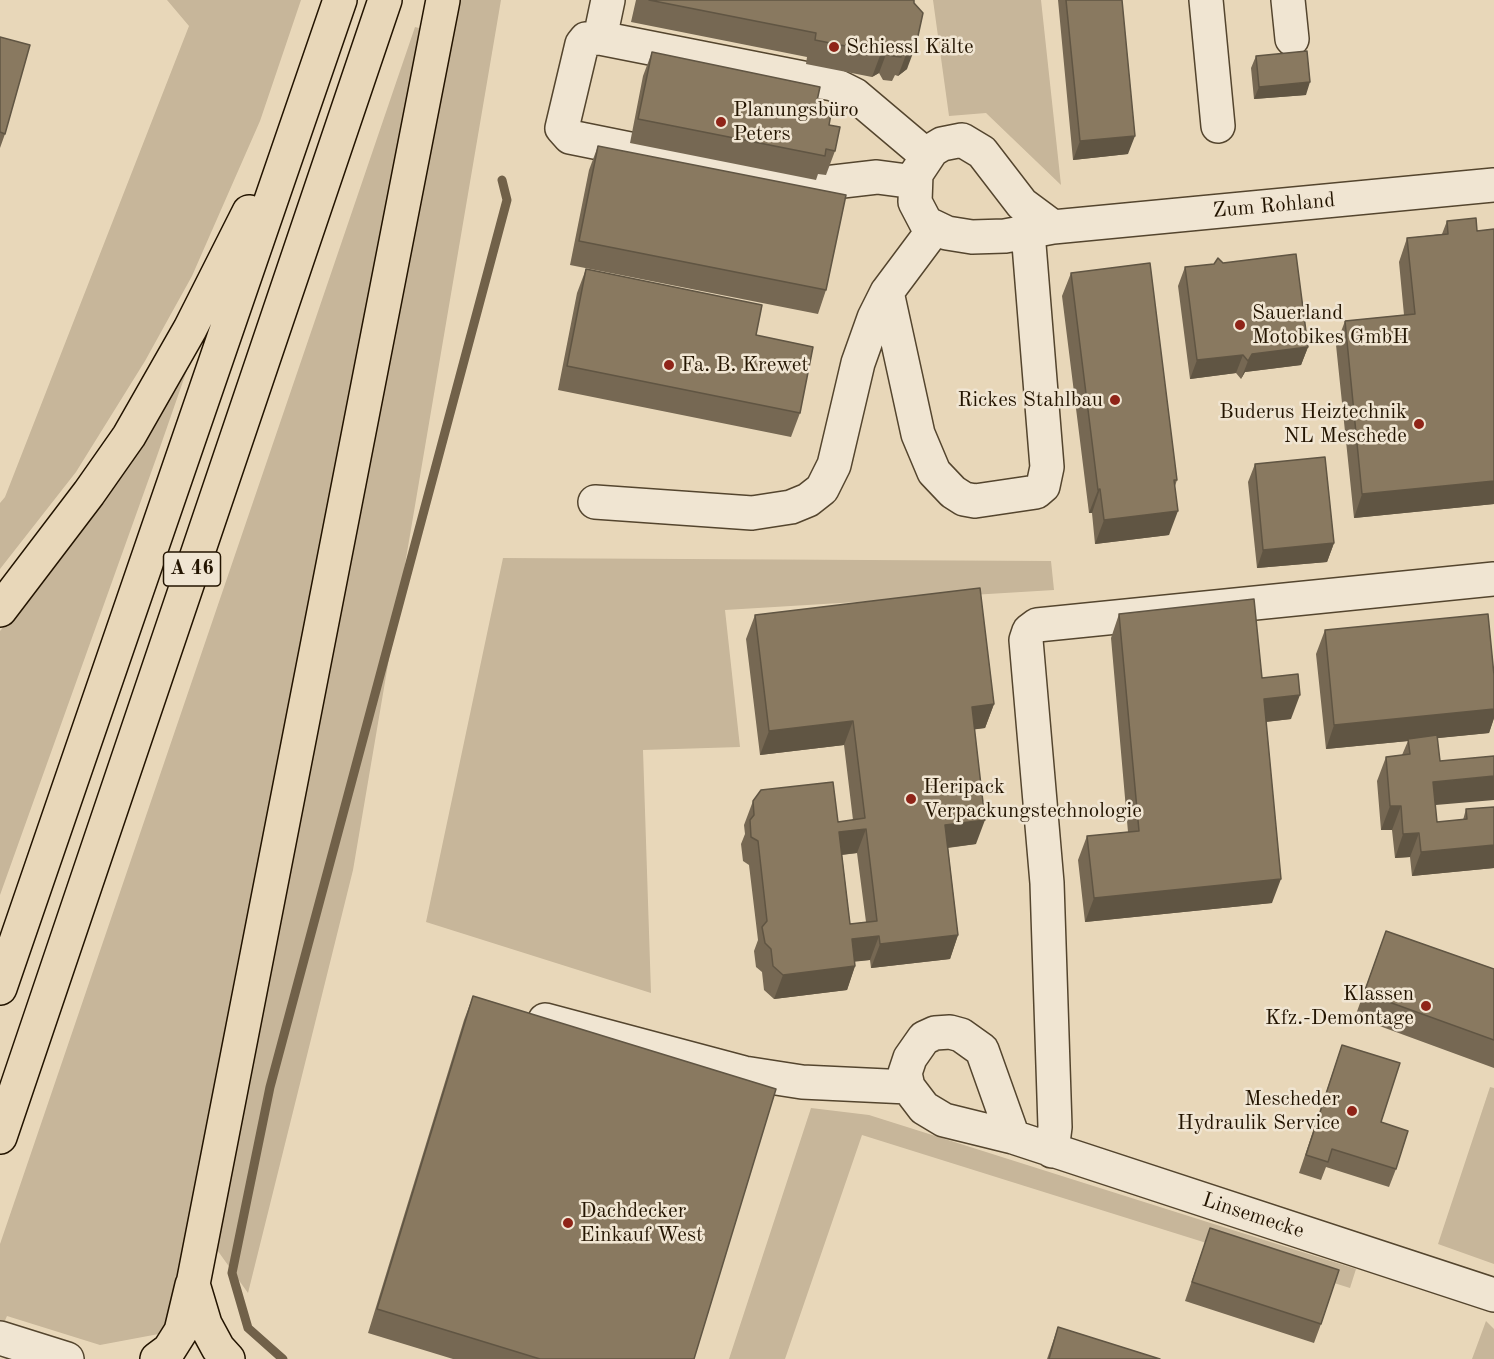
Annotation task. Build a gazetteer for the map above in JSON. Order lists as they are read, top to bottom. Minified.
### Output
{"streets":{"highway":["A 46"],"street":["Zum Rohland","Linsemecke"]},"places":["Schiessl Kälte","Planungsbüro Peters","Sauerland Motobikes GmbH","Fa. B. Krewet","Rickes Stahlbau","Buderus Heiztechnik NL Meschede","Heripack Verpackungstechnologie","Klassen Kfz.-Demontage","Mescheder Hydraulik Service","Dachdecker Einkauf West"]}
